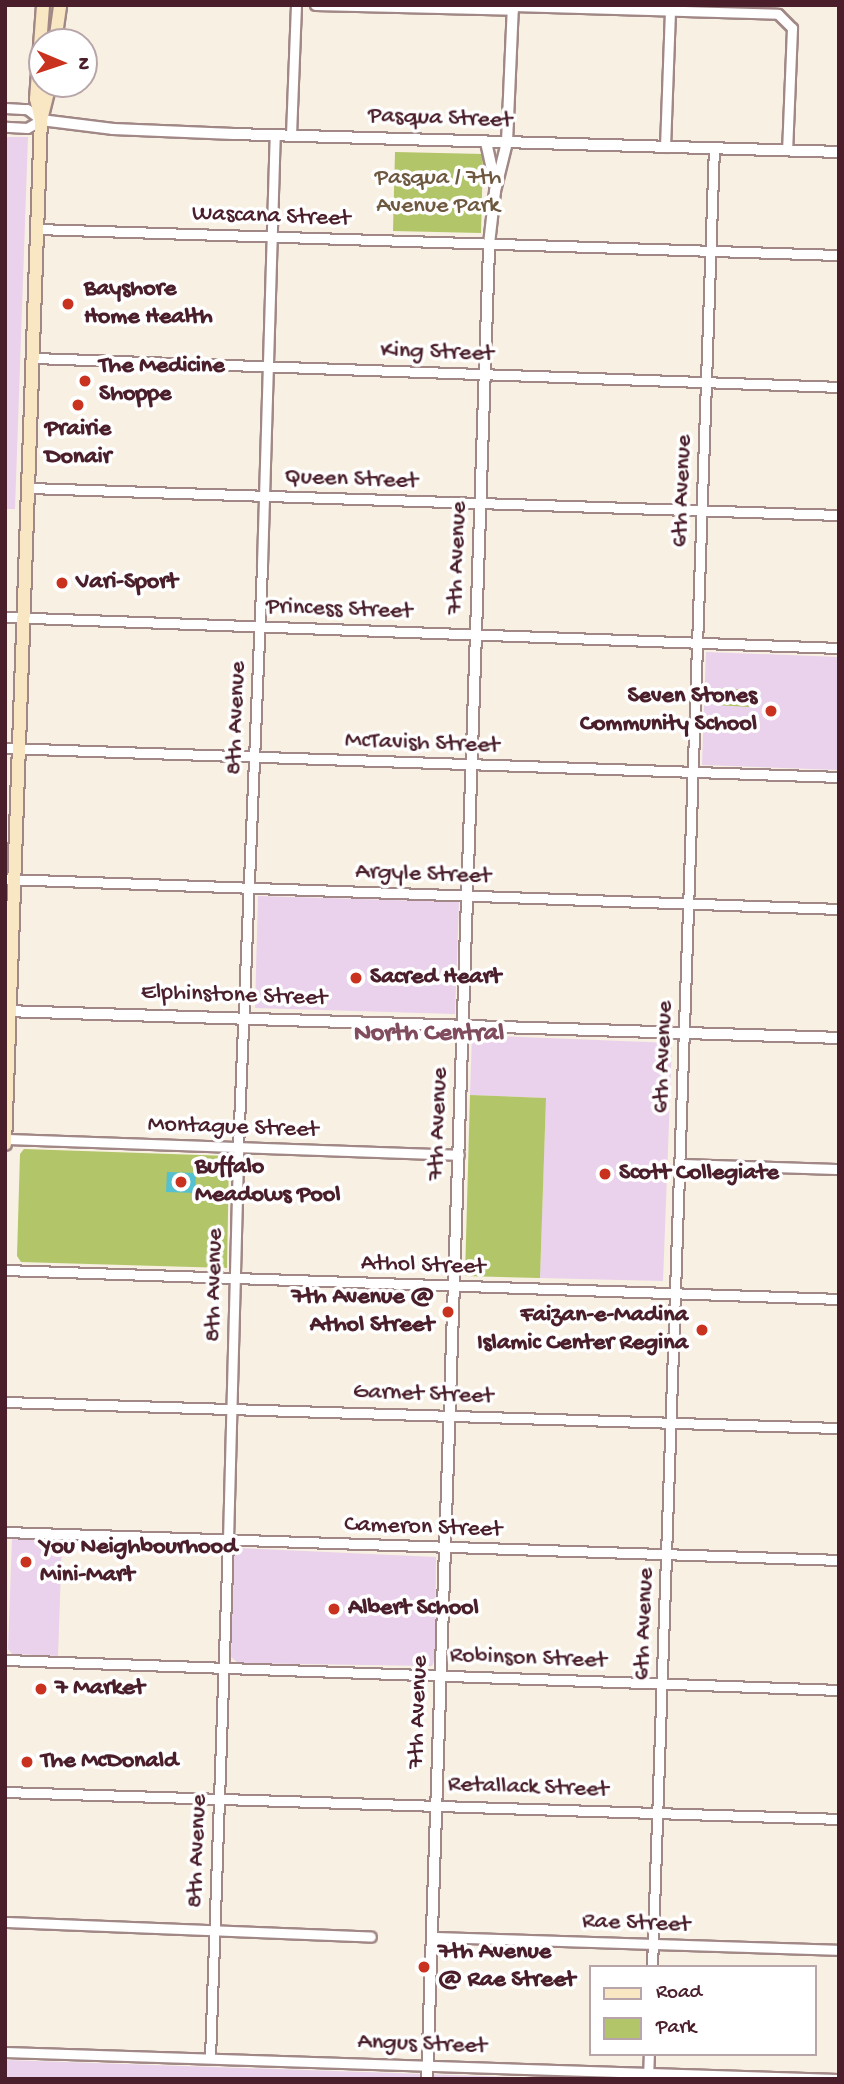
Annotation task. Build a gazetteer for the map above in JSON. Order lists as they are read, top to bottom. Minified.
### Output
{"streets":{"street":["Pasqua Street","Wascana Street","King Street","Queen Street","6th Avenue","7th Avenue","Princess Street","8th Avenue","McTavish Street","Argyle Street","Elphinstone Street","Montague Street","Athol Street","Garnet Street","Cameron Street","Robinson Street","Retallack Street","Rae Street","Angus Street"]},"crossings":[["Pasqua Street","6th Avenue"],["Pasqua Street","7th Avenue"],["Pasqua Street","8th Avenue"],["Wascana Street","6th Avenue"],["Wascana Street","7th Avenue"],["Wascana Street","8th Avenue"],["King Street","6th Avenue"],["King Street","7th Avenue"],["King Street","8th Avenue"],["Queen Street","6th Avenue"],["Queen Street","7th Avenue"],["Queen Street","8th Avenue"],["6th Avenue","Princess Street"],["6th Avenue","McTavish Street"],["6th Avenue","Argyle Street"],["6th Avenue","Elphinstone Street"],["6th Avenue","Athol Street"],["6th Avenue","Garnet Street"],["6th Avenue","Cameron Street"],["6th Avenue","Robinson Street"],["6th Avenue","Retallack Street"],["6th Avenue","Rae Street"],["7th Avenue","Princess Street"],["7th Avenue","McTavish Street"],["7th Avenue","Argyle Street"],["7th Avenue","Elphinstone Street"],["7th Avenue","Montague Street"],["7th Avenue","Athol Street"],["7th Avenue","Garnet Street"],["7th Avenue","Cameron Street"],["7th Avenue","Robinson Street"],["7th Avenue","Retallack Street"],["7th Avenue","Rae Street"],["7th Avenue","Angus Street"],["Princess Street","8th Avenue"],["8th Avenue","McTavish Street"],["8th Avenue","Argyle Street"],["8th Avenue","Elphinstone Street"],["8th Avenue","Montague Street"],["8th Avenue","Athol Street"],["8th Avenue","Garnet Street"],["8th Avenue","Cameron Street"],["8th Avenue","Robinson Street"],["8th Avenue","Retallack Street"],["8th Avenue","Angus Street"]],"districts":["North Central"],"parks":["Pasqua / 7th Avenue Park"],"places":["Bayshore Home Health","The Medicine Shoppe","Prairie Donair","Vari-Sport","Seven Stones Community School","Sacred Heart","Scott Collegiate","Buffalo Meadows Pool","7th Avenue @ Athol Street","Faizan-e-Madina Islamic Center Regina","You Neighbourhood Mini-Mart","Albert School","7 Market","The McDonald","7th Avenue @ Rae Street"],"legend":["Road","Park"],"north":"right"}
